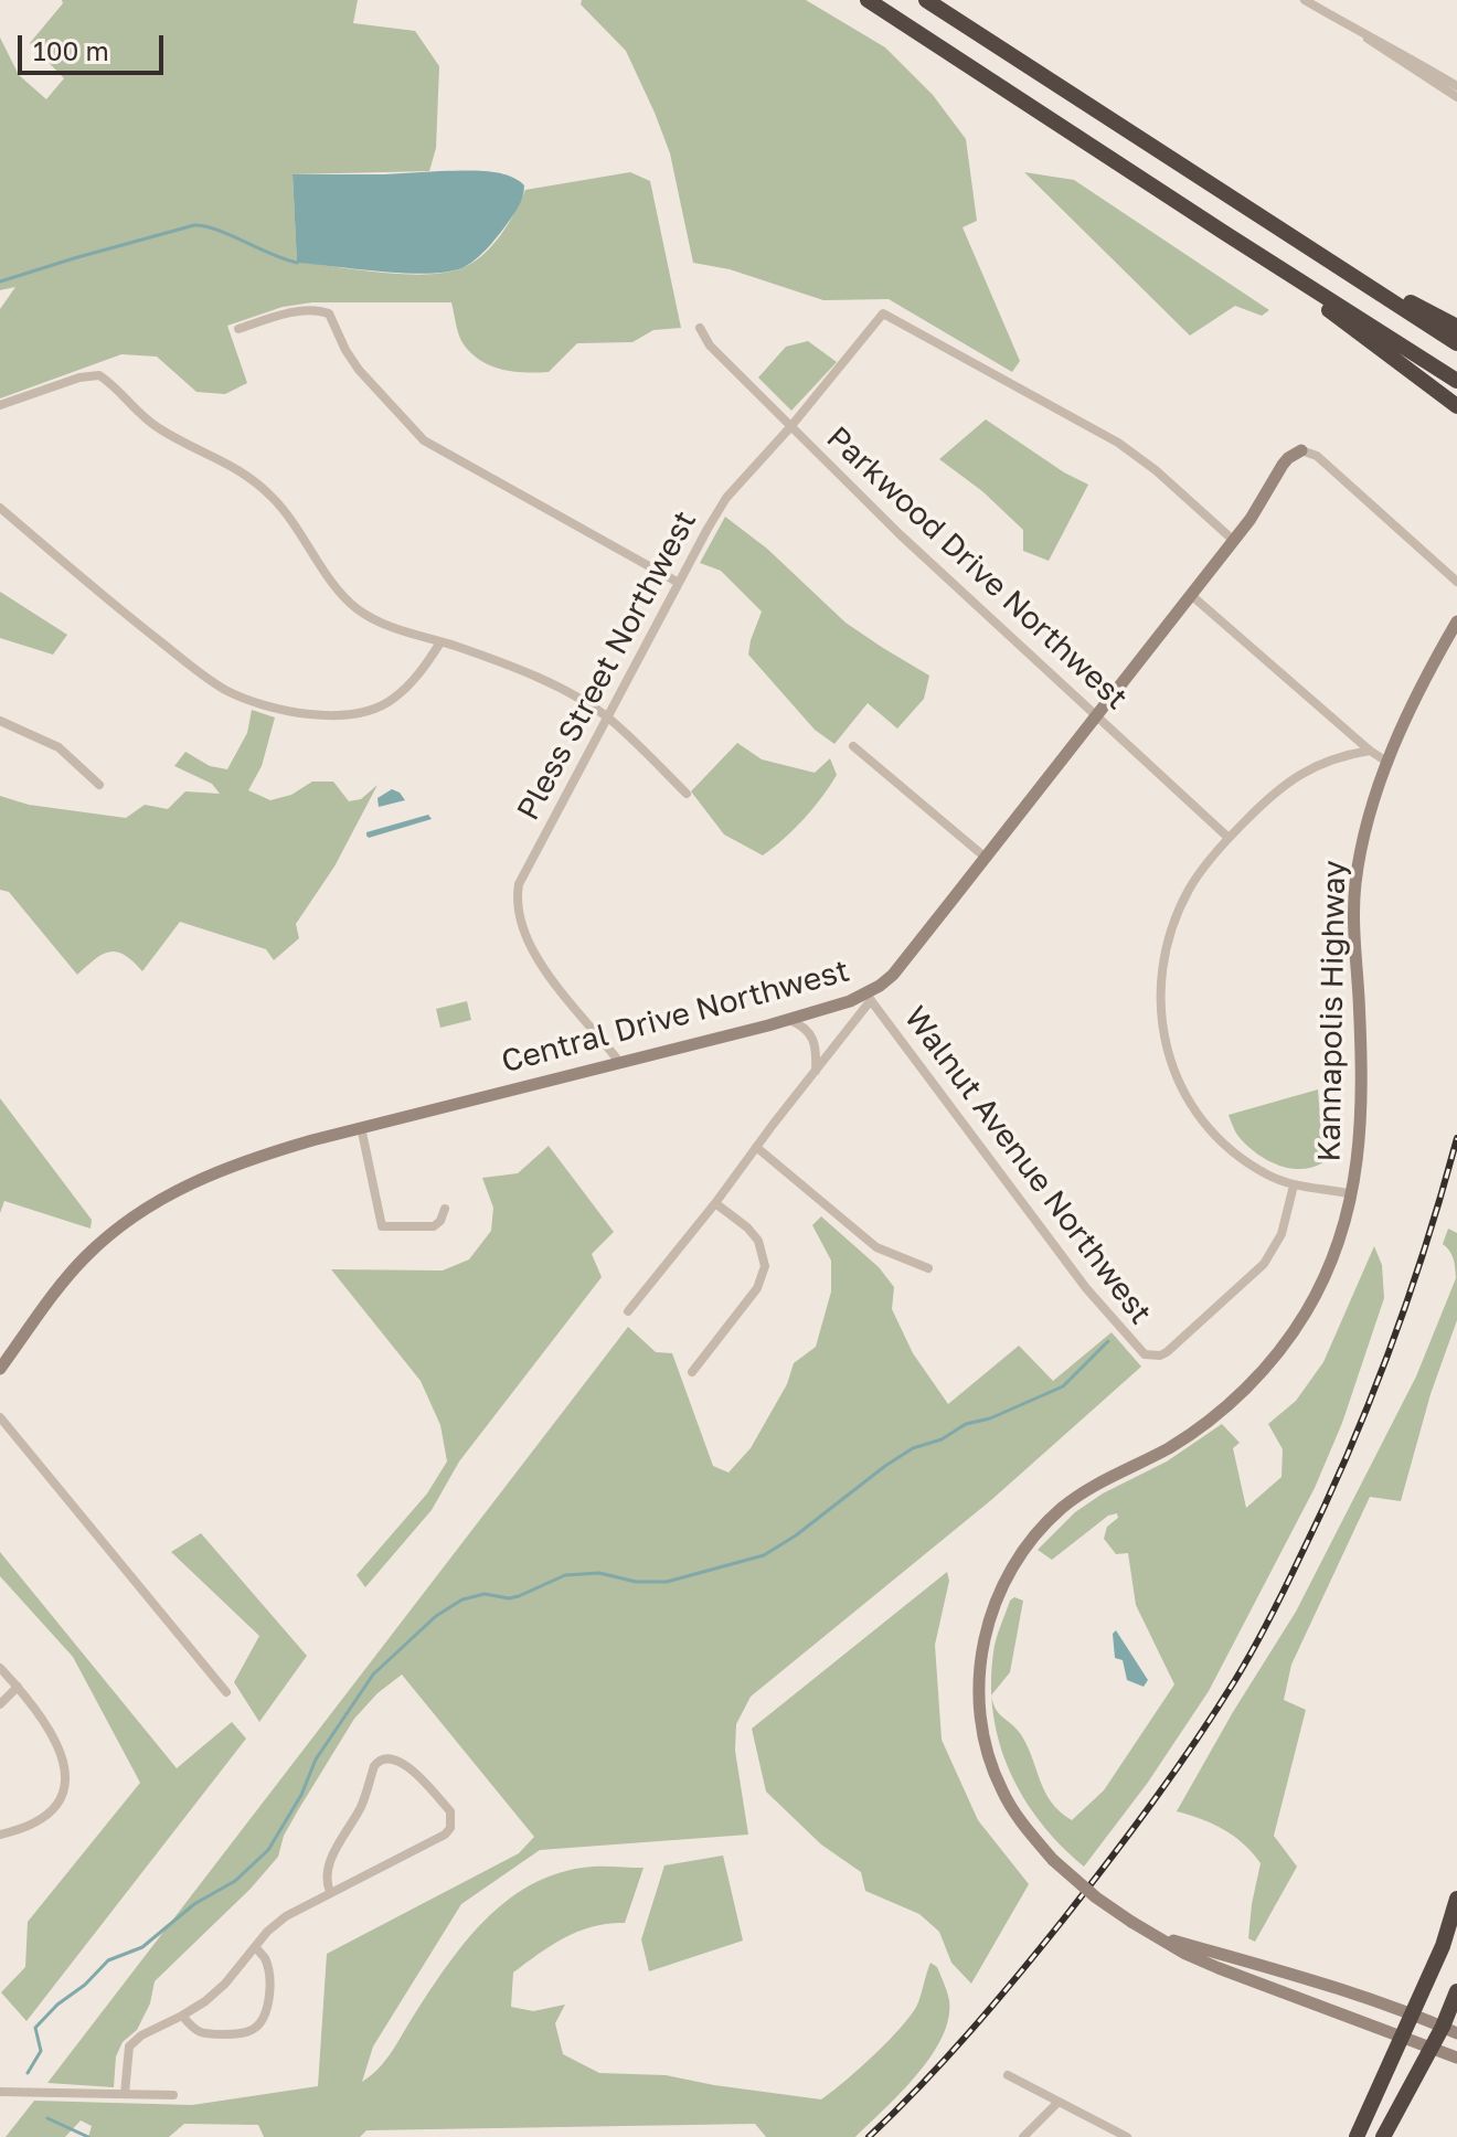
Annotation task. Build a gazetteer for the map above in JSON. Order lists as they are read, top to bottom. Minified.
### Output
{"streets":{"main road":["Kannapolis Highway","Central Drive Northwest"],"street":["Parkwood Drive Northwest","Pless Street Northwest","Walnut Avenue Northwest"]},"crossings":[["Parkwood Drive Northwest","Pless Street Northwest"],["Parkwood Drive Northwest","Central Drive Northwest"],["Pless Street Northwest","Central Drive Northwest"],["Central Drive Northwest","Walnut Avenue Northwest"]],"scale_bar":"100 m"}
